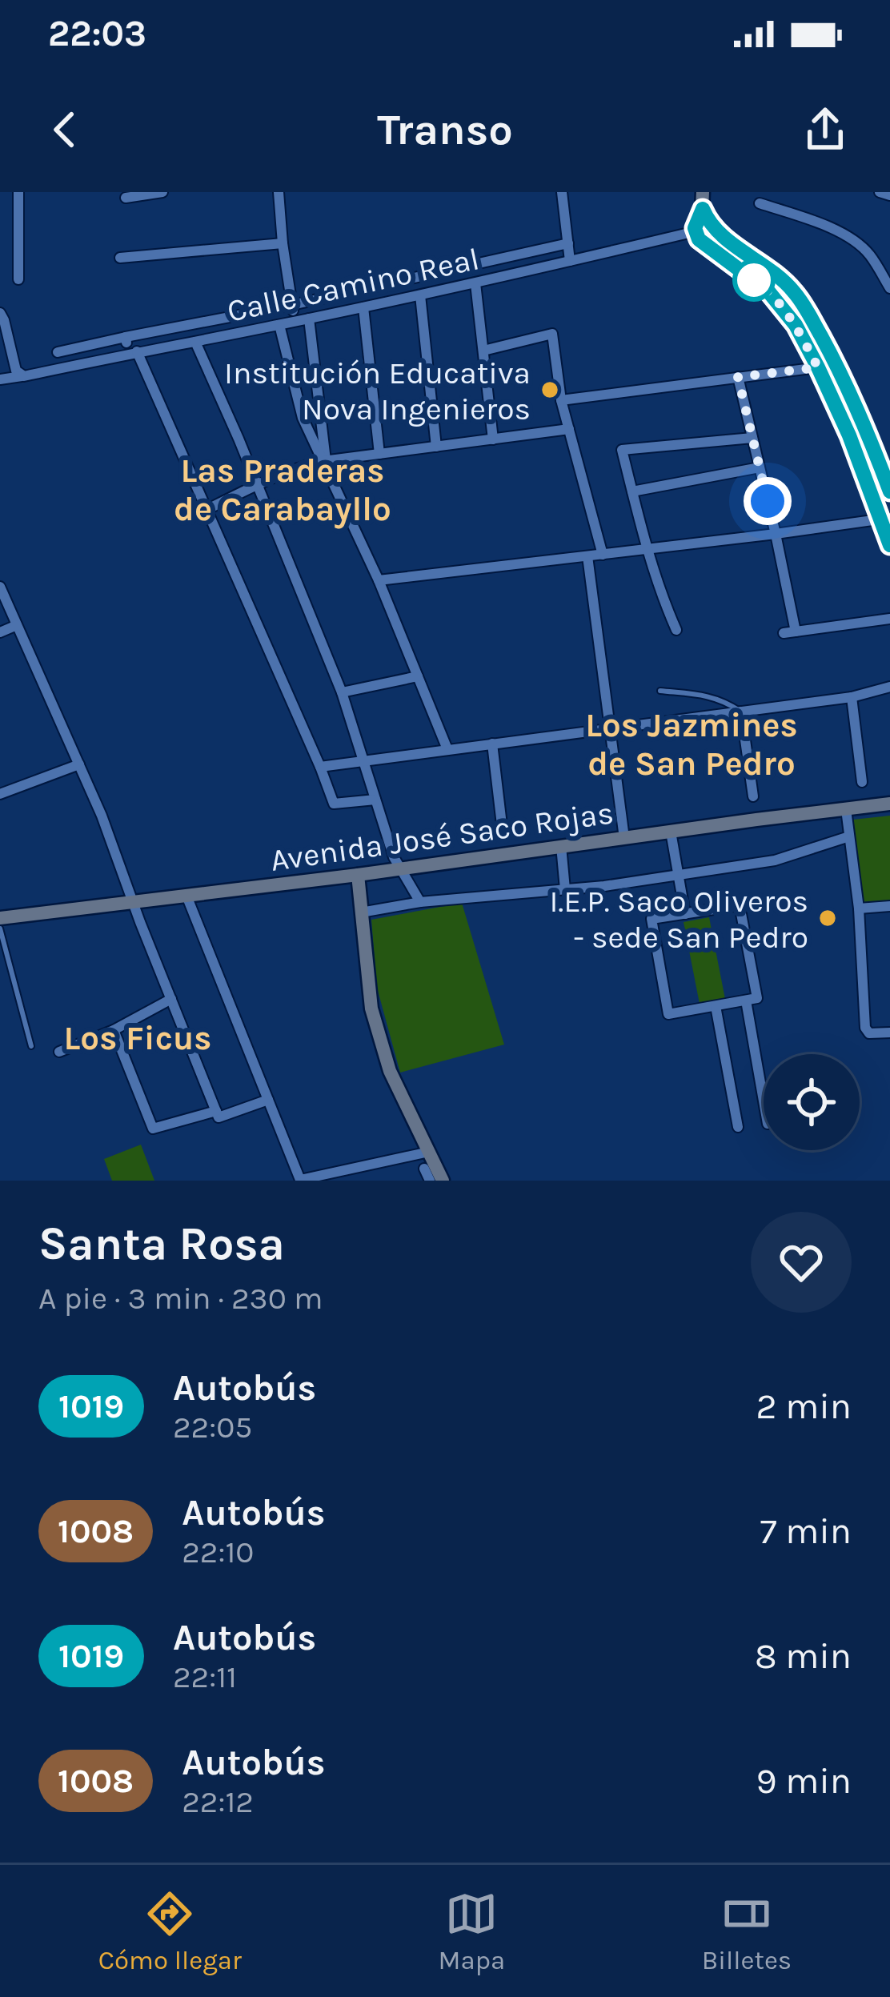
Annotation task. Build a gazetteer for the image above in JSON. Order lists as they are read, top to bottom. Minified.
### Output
{"streets":{"main road":["Avenida José Saco Rojas"],"street":["Calle Camino Real"]},"districts":["Las Praderas de Carabayllo","Los Jazmines de San Pedro","Los Ficus"],"places":["Institución Educativa Nova Ingenieros","I.E.P. Saco Oliveros - sede San Pedro"],"lines":["bus line 1019"],"page":{"status":"22:03","header":"Transo","heading":["Santa Rosa","A pie · 3 min · 230 m"],"list":[{"mark":"1019","name":"Autobús","note":"22:05","value":"2 min"},{"mark":"1008","name":"Autobús","note":"22:10","value":"7 min"},{"mark":"1019","name":"Autobús","note":"22:11","value":"8 min"},{"mark":"1008","name":"Autobús","note":"22:12","value":"9 min"}],"tabs":["Cómo llegar","Mapa","Billetes"]}}
